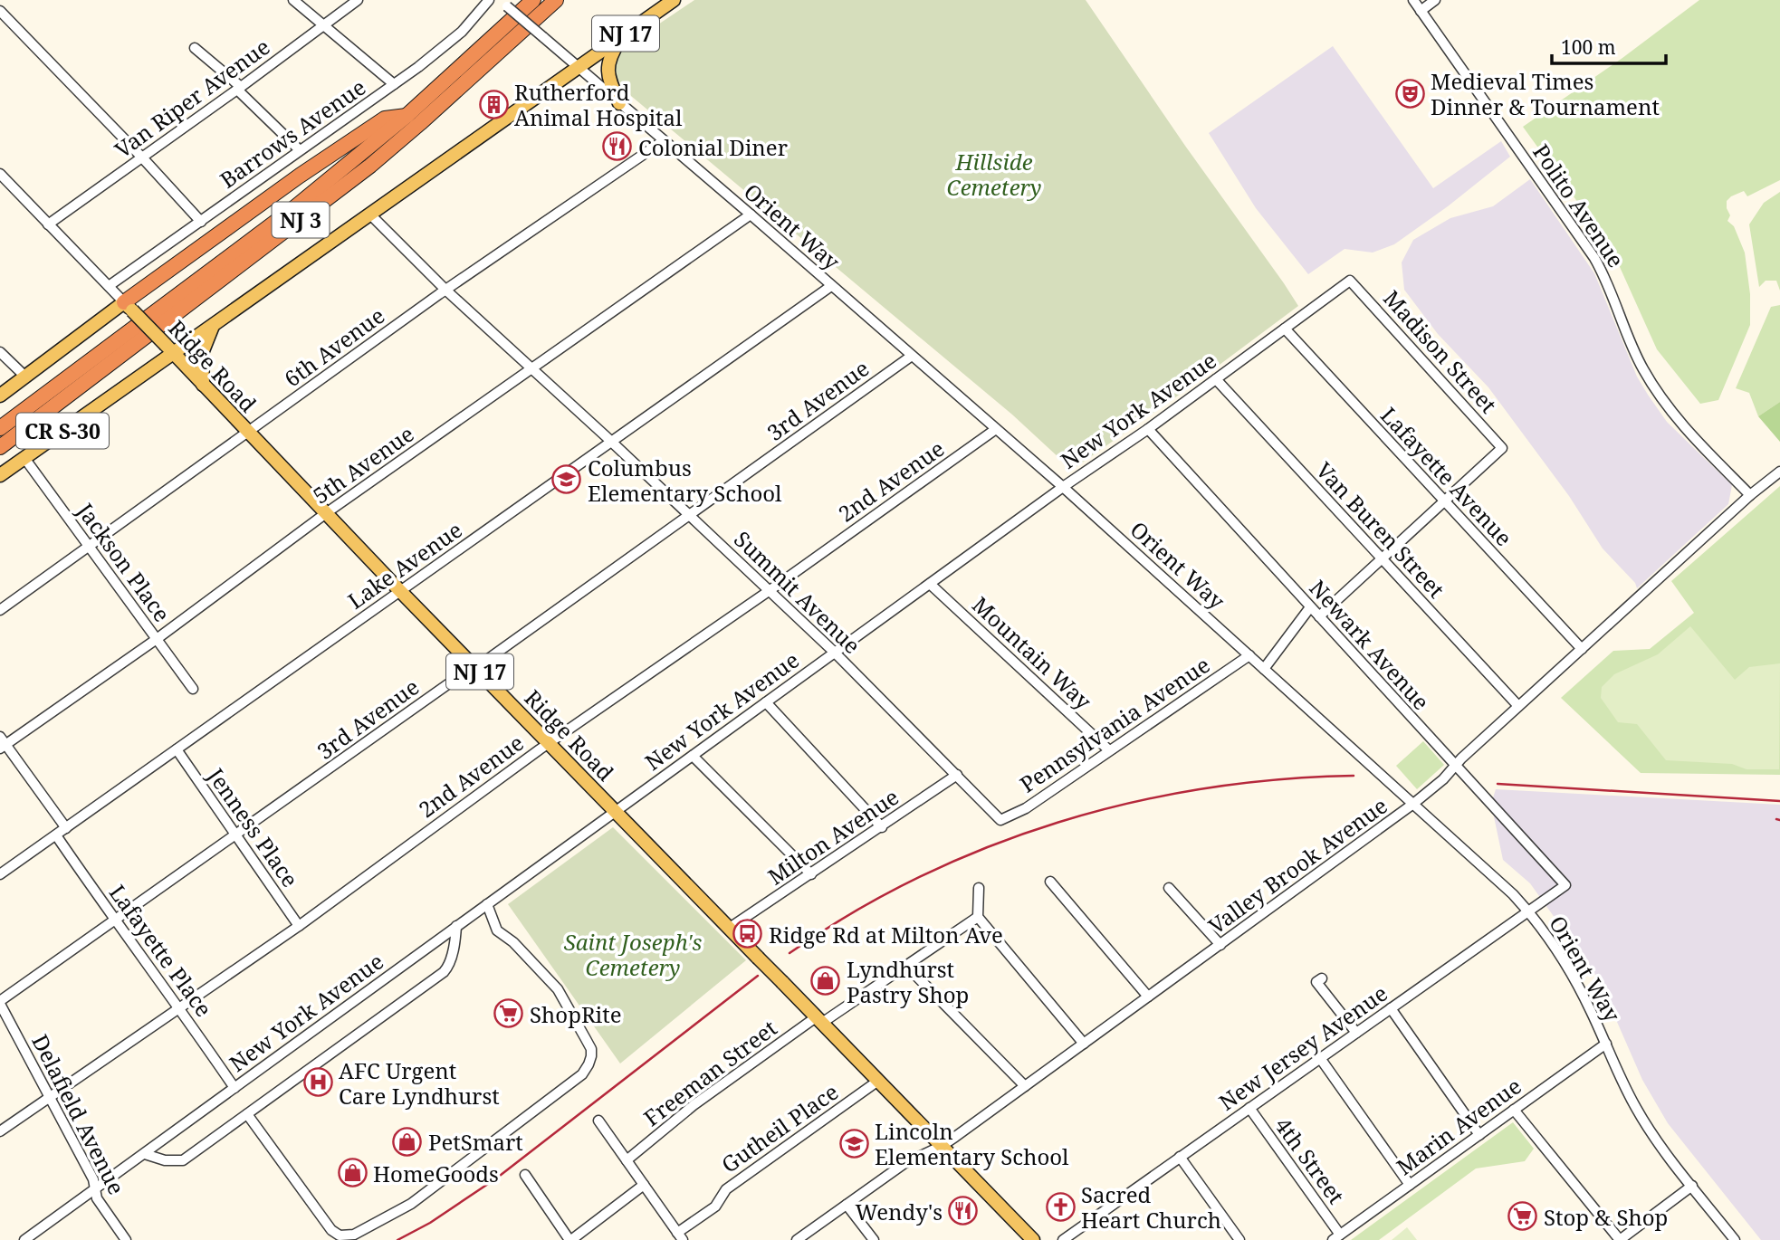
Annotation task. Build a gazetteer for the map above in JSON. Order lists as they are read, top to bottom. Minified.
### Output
{"streets":{"highway":["NJ 3"],"main road":["NJ 17","Ridge Road","CR S-30"],"street":["Van Riper Avenue","Barrows Avenue","Polito Avenue","Orient Way","6th Avenue","Madison Street","3rd Avenue","New York Avenue","5th Avenue","Lafayette Avenue","2nd Avenue","Van Buren Street","Jackson Place","Lake Avenue","Summit Avenue","Newark Avenue","Mountain Way","Pennsylvania Avenue","Jenness Place","Milton Avenue","Valley Brook Avenue","Lafayette Place","New Jersey Avenue","Freeman Street","Delafield Avenue","Marin Avenue","Gutheil Place","4th Street"]},"crossings":[["NJ 17","Orient Way"],["NJ 17","Ridge Road"],["NJ 17","CR S-30"],["NJ 17","Summit Avenue"],["Van Riper Avenue","Ridge Road"],["Barrows Avenue","Ridge Road"],["Polito Avenue","Valley Brook Avenue"],["Orient Way","6th Avenue"],["Orient Way","3rd Avenue"],["Orient Way","New York Avenue"],["Orient Way","5th Avenue"],["Orient Way","2nd Avenue"],["Orient Way","Lake Avenue"],["Orient Way","Pennsylvania Avenue"],["Orient Way","Valley Brook Avenue"],["Orient Way","New Jersey Avenue"],["Orient Way","Marin Avenue"],["6th Avenue","Ridge Road"],["6th Avenue","Jackson Place"],["6th Avenue","Summit Avenue"],["Madison Street","New York Avenue"],["Madison Street","Lafayette Avenue"],["Ridge Road","3rd Avenue"],["Ridge Road","New York Avenue"],["Ridge Road","CR S-30"],["Ridge Road","5th Avenue"],["Ridge Road","2nd Avenue"],["Ridge Road","Lake Avenue"],["Ridge Road","Milton Avenue"],["Ridge Road","Valley Brook Avenue"],["Ridge Road","Freeman Street"],["Ridge Road","Gutheil Place"],["3rd Avenue","Summit Avenue"],["3rd Avenue","Jenness Place"],["3rd Avenue","Lafayette Place"],["3rd Avenue","Delafield Avenue"],["New York Avenue","Lafayette Avenue"],["New York Avenue","Van Buren Street"],["New York Avenue","Summit Avenue"],["New York Avenue","Newark Avenue"],["New York Avenue","Mountain Way"],["New York Avenue","Lafayette Place"],["New York Avenue","Delafield Avenue"],["CR S-30","Jackson Place"],["5th Avenue","Jackson Place"],["5th Avenue","Summit Avenue"],["Lafayette Avenue","Valley Brook Avenue"],["2nd Avenue","Summit Avenue"],["2nd Avenue","Jenness Place"],["2nd Avenue","Lafayette Place"],["2nd Avenue","Delafield Avenue"],["Van Buren Street","Valley Brook Avenue"],["Lake Avenue","Summit Avenue"],["Lake Avenue","Jenness Place"],["Lake Avenue","Lafayette Place"],["Summit Avenue","Pennsylvania Avenue"],["Summit Avenue","Milton Avenue"],["Newark Avenue","Valley Brook Avenue"],["Newark Avenue","New Jersey Avenue"],["Mountain Way","Pennsylvania Avenue"],["New Jersey Avenue","4th Street"],["Marin Avenue","4th Street"]],"parks":["Hillside Cemetery","Saint Joseph's Cemetery"],"places":{"theatre":["Medieval Times Dinner & Tournament"],"building":["Rutherford Animal Hospital"],"restaurant":["Colonial Diner","Wendy's"],"school or university":["Columbus Elementary School","Lincoln Elementary School"],"bus stop":["Ridge Rd at Milton Ave"],"shop":["Lyndhurst Pastry Shop","PetSmart","HomeGoods"],"supermarket":["ShopRite","Stop & Shop"],"hospital":["AFC Urgent Care Lyndhurst"],"church":["Sacred Heart Church"]},"scale_bar":"100 m"}
